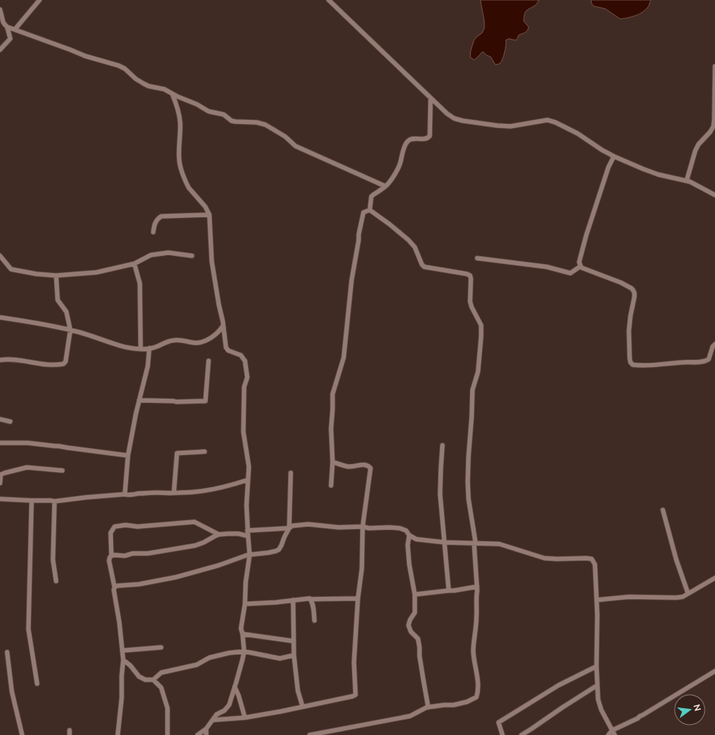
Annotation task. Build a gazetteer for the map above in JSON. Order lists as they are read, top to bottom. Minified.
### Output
{"north":"right"}
